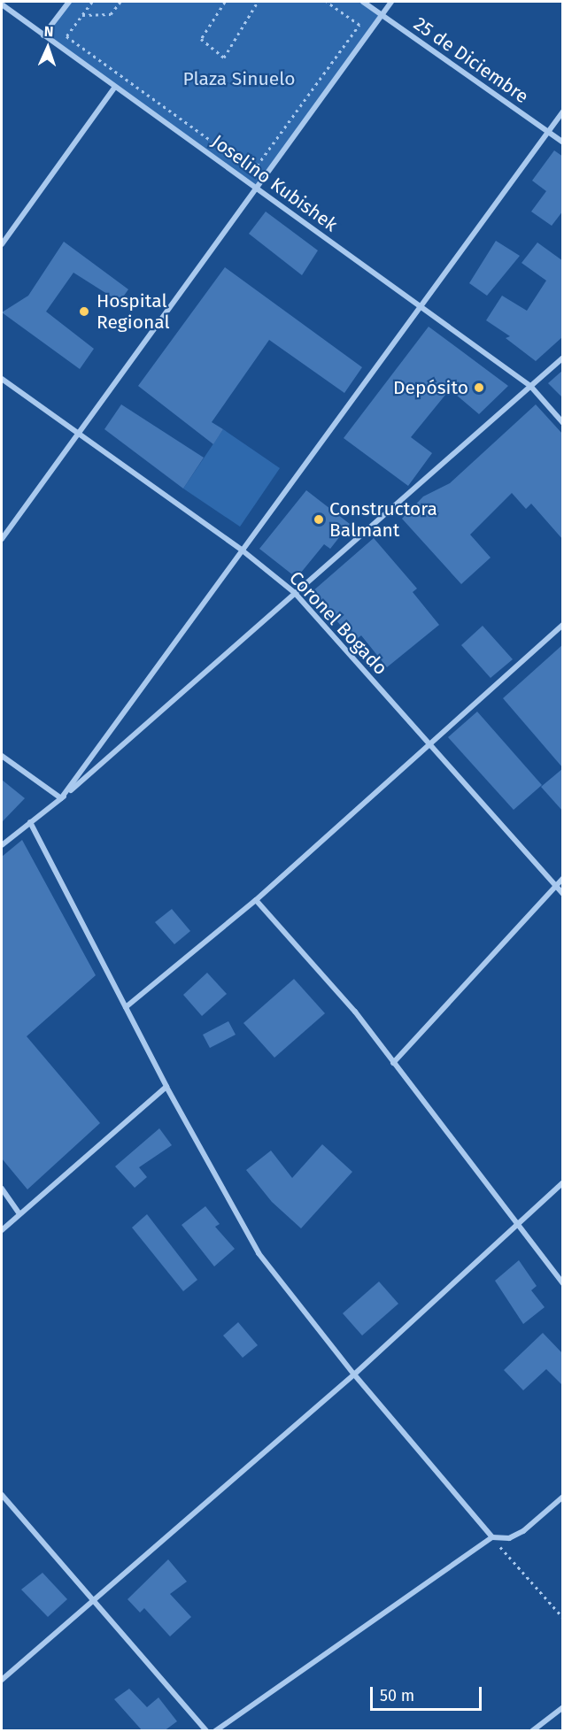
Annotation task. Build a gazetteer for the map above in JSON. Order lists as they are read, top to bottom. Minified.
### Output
{"streets":{"street":["25 de Diciembre","Joselino Kubishek","Coronel Bogado"]},"parks":["Plaza Sinuelo"],"places":["Hospital Regional","Depósito","Constructora Balmant"],"scale_bar":"50 m","north":"top"}
